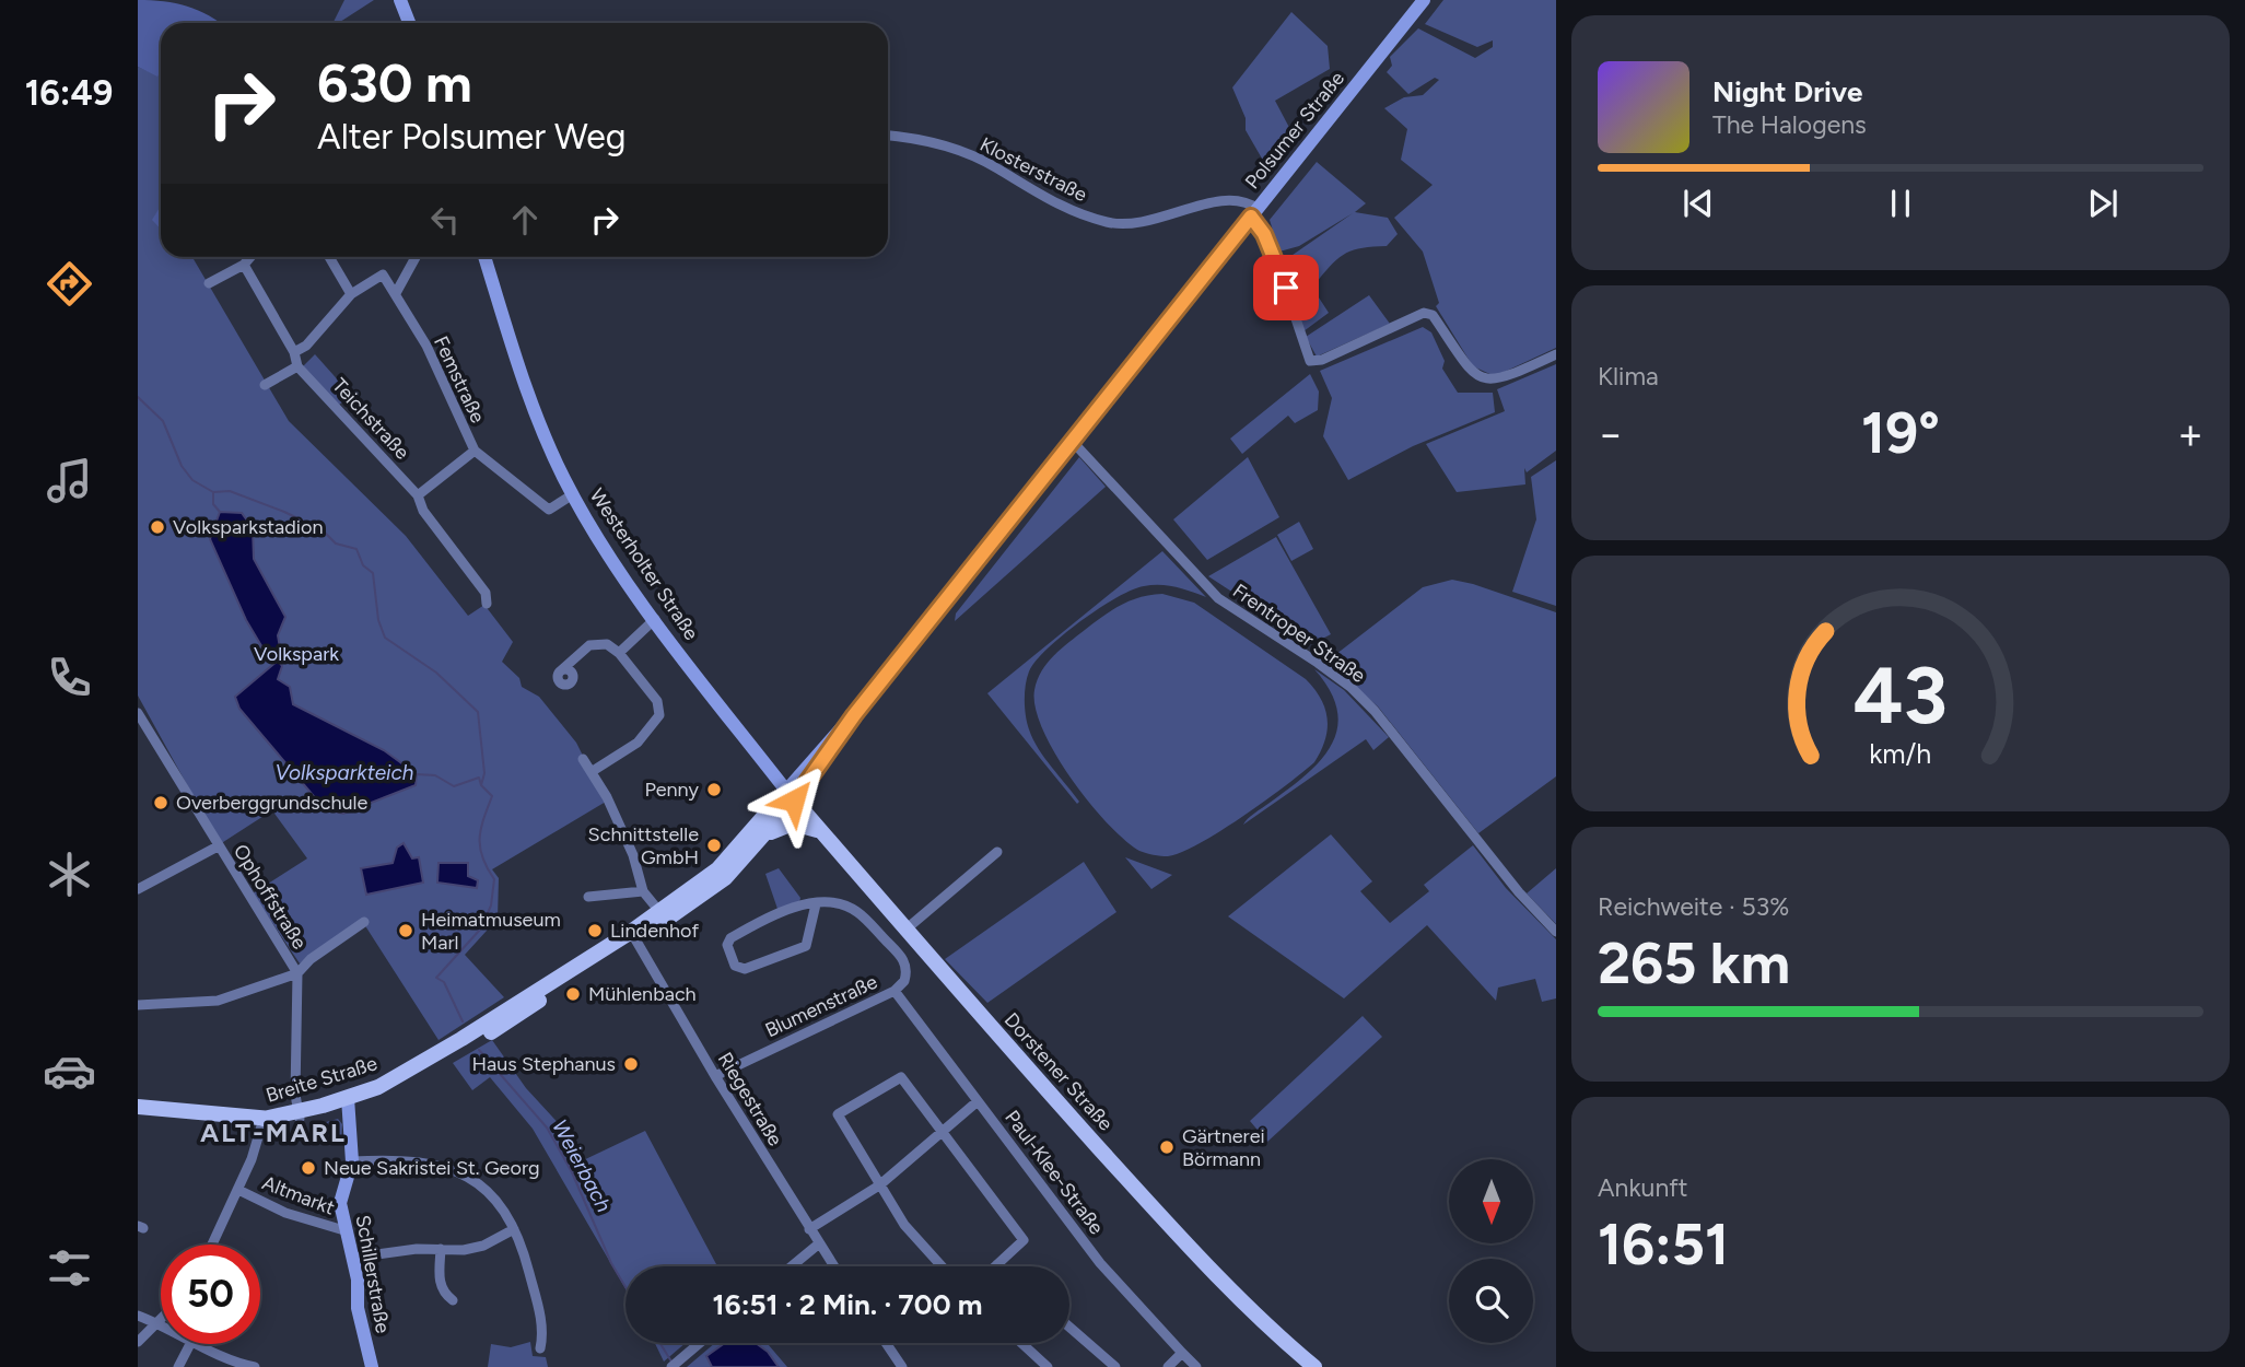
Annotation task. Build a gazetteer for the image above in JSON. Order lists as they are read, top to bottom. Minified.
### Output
{"streets":{"main road":["Polsumer Straße","Westerholter Straße","Dorstener Straße","Breite Straße","Schillerstraße"],"street":["Klosterstraße","Femstraße","Teichstraße","Frentroper Straße","Ophoffstraße","Blumenstraße","Riegestraße","Paul-Klee-Straße","Altmarkt"]},"crossings":[["Polsumer Straße","Klosterstraße"],["Polsumer Straße","Westerholter Straße"],["Polsumer Straße","Frentroper Straße"],["Polsumer Straße","Dorstener Straße"],["Polsumer Straße","Breite Straße"],["Femstraße","Westerholter Straße"],["Westerholter Straße","Dorstener Straße"],["Westerholter Straße","Breite Straße"],["Ophoffstraße","Breite Straße"],["Blumenstraße","Riegestraße"],["Blumenstraße","Paul-Klee-Straße"],["Dorstener Straße","Breite Straße"],["Breite Straße","Riegestraße"],["Breite Straße","Schillerstraße"],["Altmarkt","Schillerstraße"]],"districts":["ALT-MARL"],"water":["Volksparkteich","Weierbach"],"parks":["Volkspark"],"places":["Volksparkstadion","Penny","Overberggrundschule","Schnittstelle GmbH","Heimatmuseum Marl","Lindenhof","Mühlenbach","Haus Stephanus","Gärtnerei Börmann","Neue Sakristei St. Georg"],"north":"bottom","page":{"tabs":"16:49","turn":["630 m","Alter Polsumer Weg"],"song":["Night Drive","The Halogens"],"tile":["Klima",["Reichweite · 53%","265 km"],["Ankunft","16:51"]],"heat":["−","19°","+"],"limit":"50","trip":"16:51 · 2 Min. · 700 m","gauge":["43","km/h"]}}
